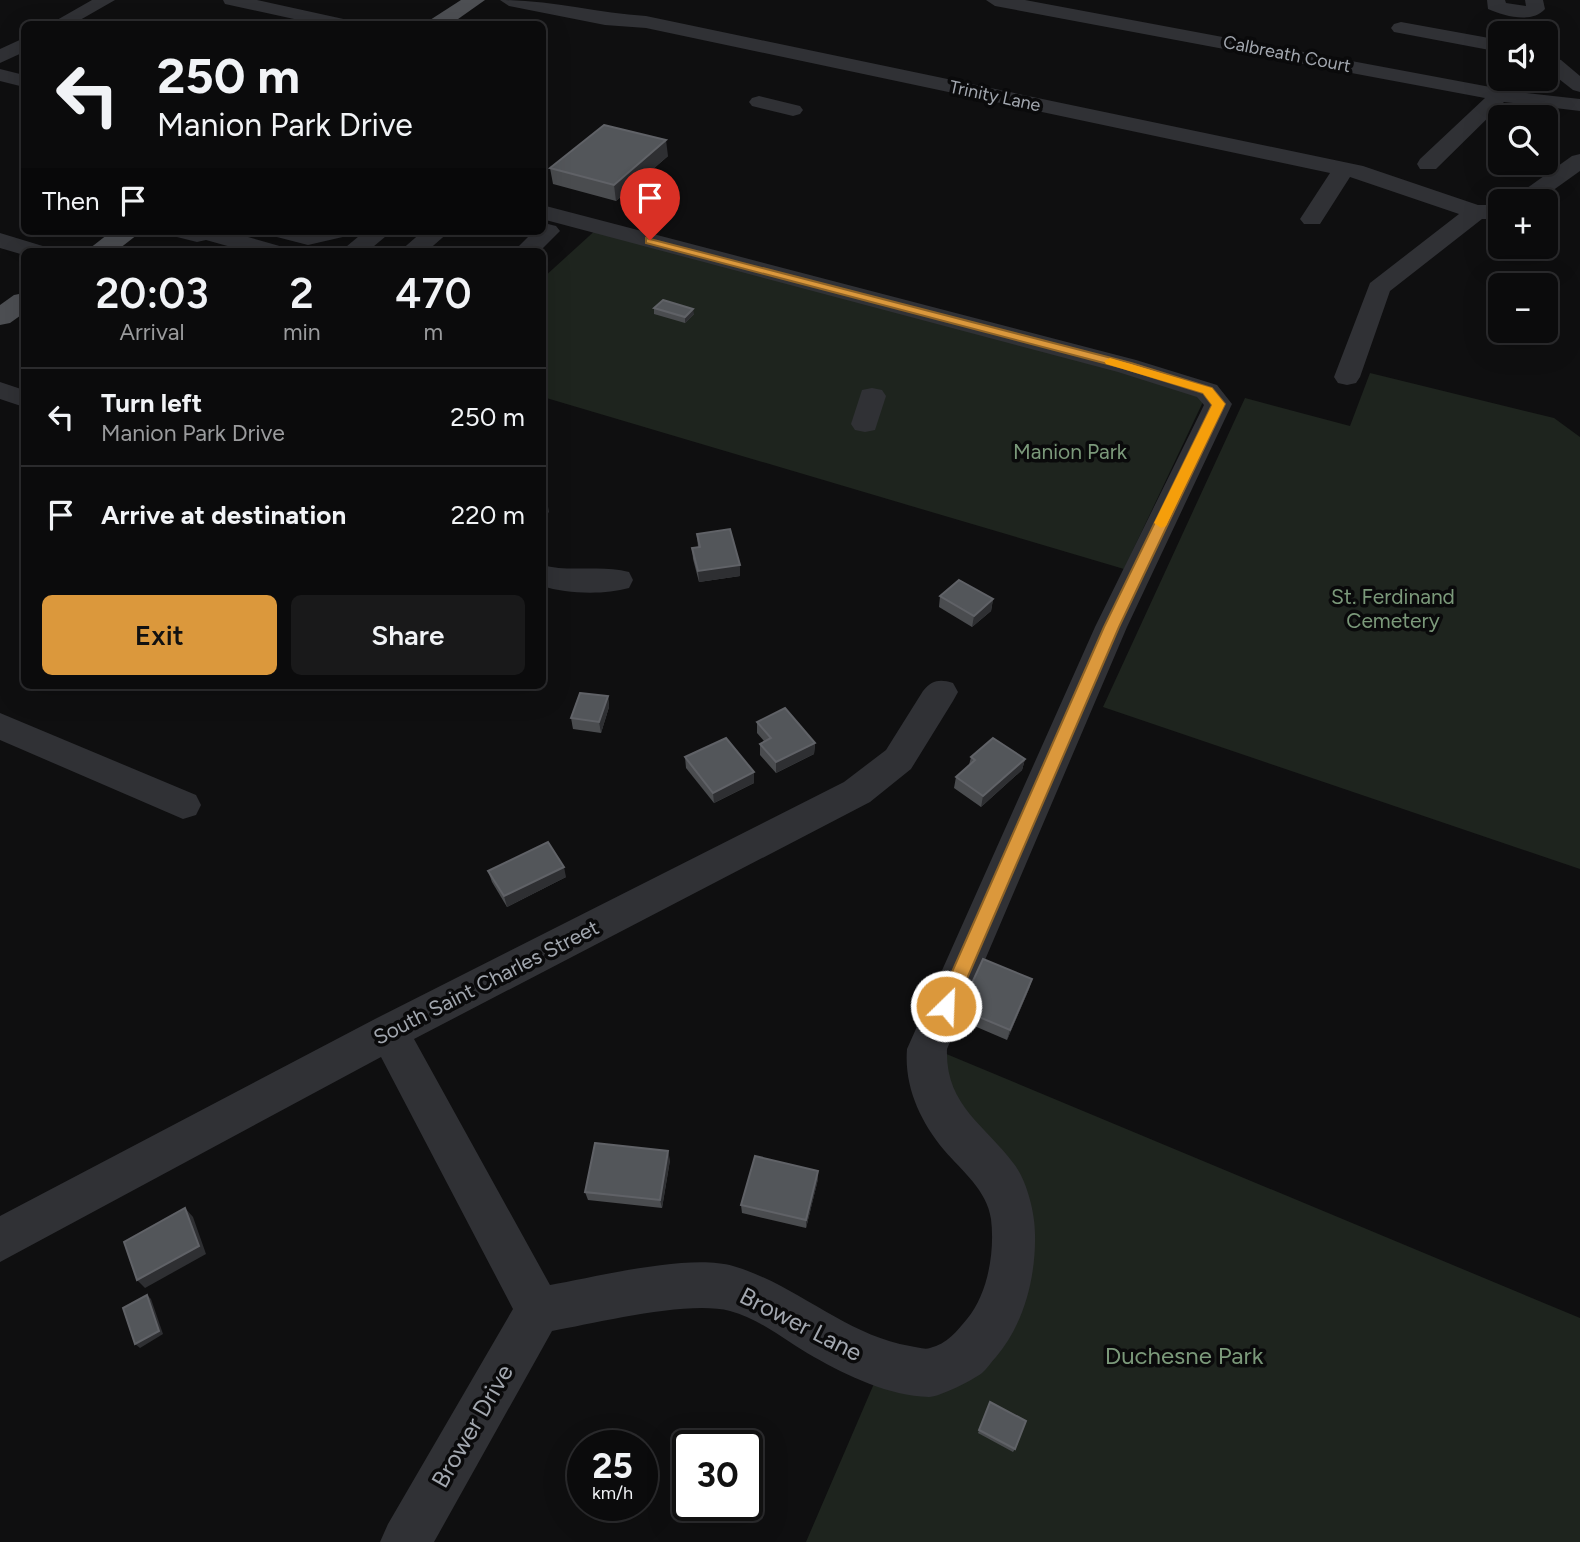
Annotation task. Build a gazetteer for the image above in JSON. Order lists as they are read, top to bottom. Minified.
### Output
{"streets":{"street":["Calbreath Court","Trinity Lane","South Saint Charles Street","Brower Lane","Brower Drive"]},"crossings":[["Brower Lane","Brower Drive"]],"parks":["Manion Park","St. Ferdinand Cemetery","Duchesne Park"],"page":{"map_buttons":["+","−"],"turn":["250 m","Manion Park Drive"],"then":"Then","eta":["20:03","Arrival","2","min","470","m"],"list":[{"name":"Turn left","note":"Manion Park Drive","value":"250 m"},{"name":"Arrive at destination","value":"220 m"}],"buttons":["Exit","Share"],"speed":"25 km/h","limit":"30"}}
